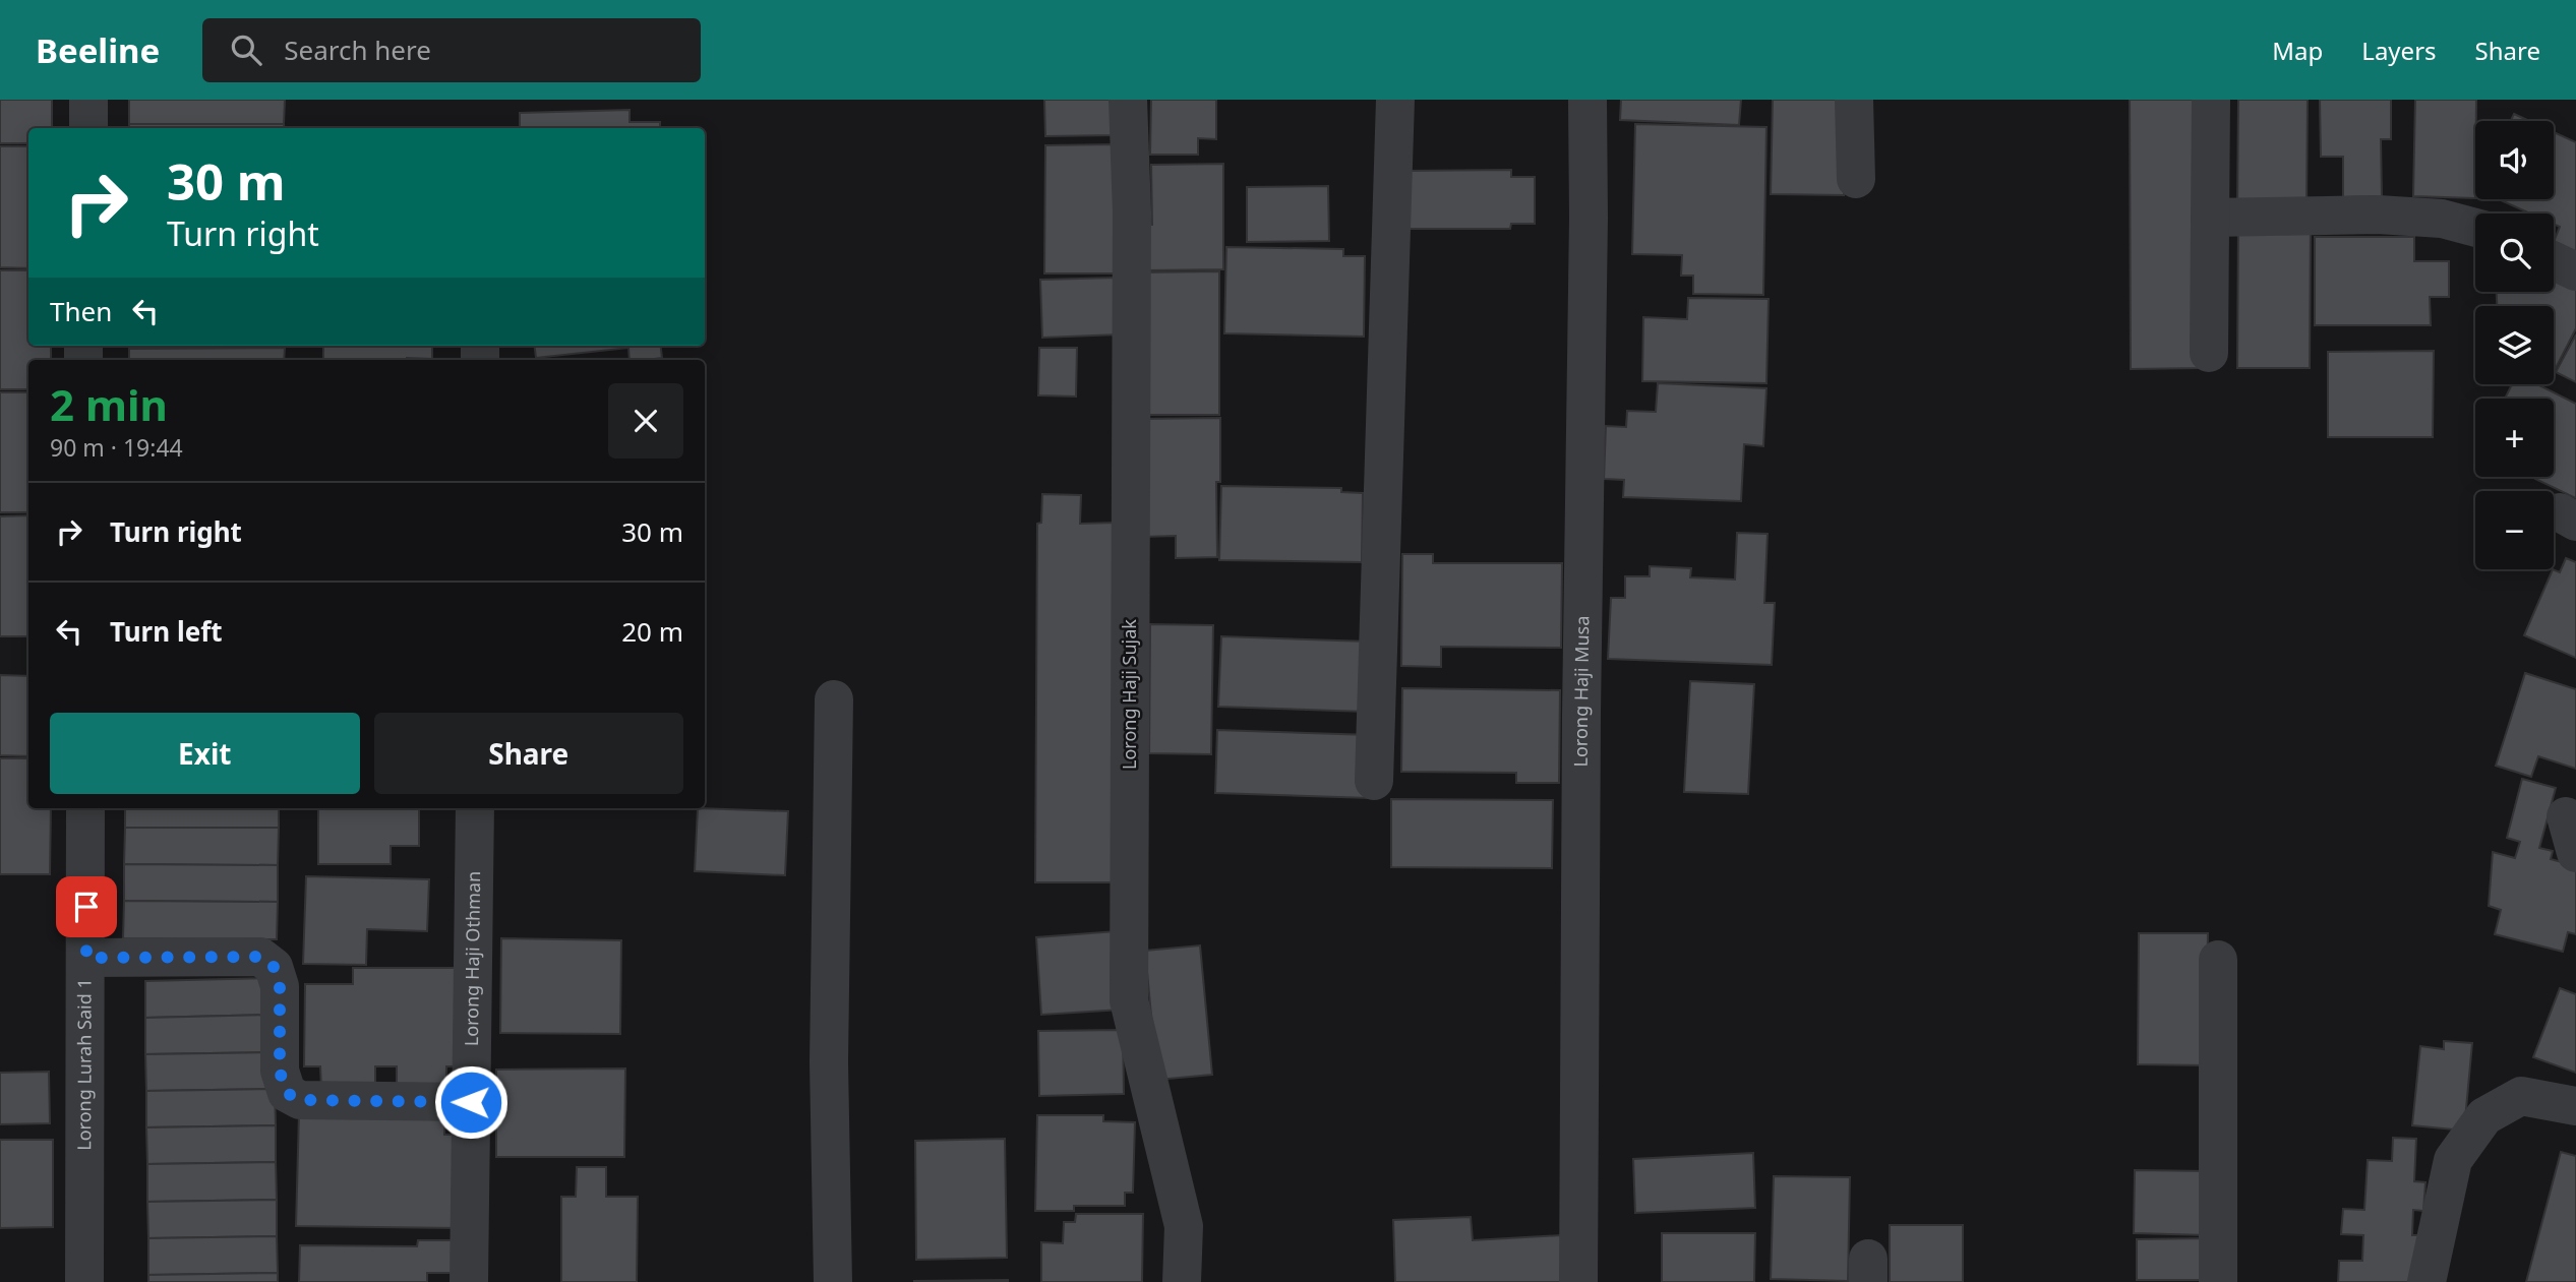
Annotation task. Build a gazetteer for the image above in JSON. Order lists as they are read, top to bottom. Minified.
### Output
{"streets":{"street":["Lorong Haji Musa","Lorong Haji Sujak","Lorong Haji Othman","Lorong Lurah Said 1"]},"page":{"header":"Beeline","search":"Search here","nav":["Map","Layers","Share"],"map_buttons":["+","−"],"turn":["30 m","Turn right"],"then":"Then","heading":["2 min","90 m · 19:44"],"list":[{"name":"Turn right","value":"30 m"},{"name":"Turn left","value":"20 m"}],"buttons":["Exit","Share"]}}
